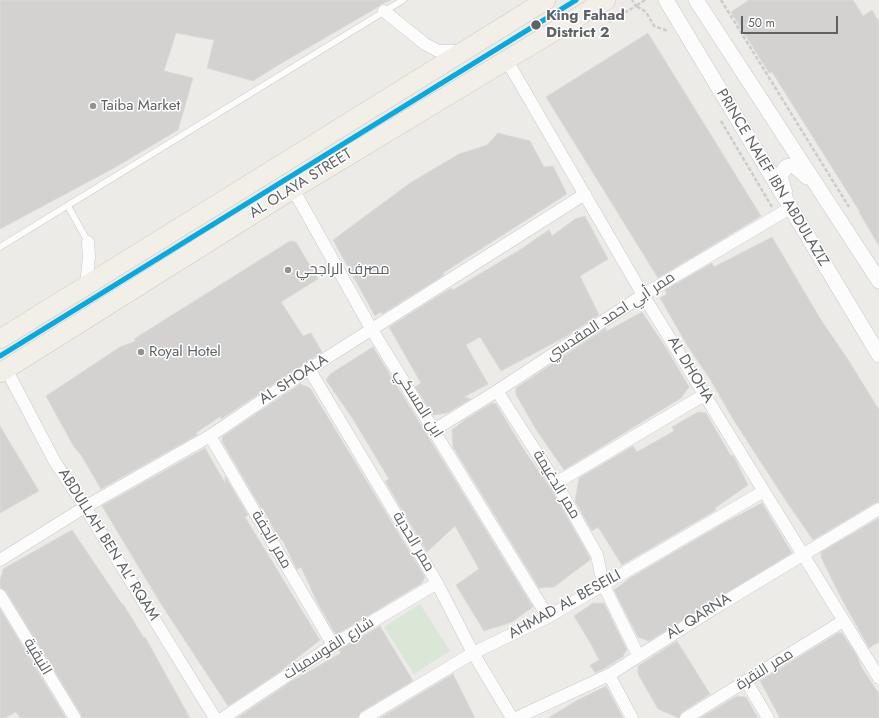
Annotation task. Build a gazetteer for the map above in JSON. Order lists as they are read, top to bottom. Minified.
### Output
{"streets":{"main road":["AL OLAYA STREET"],"street":["PRINCE NAIEF IBN ABDULAZIZ","ممر أبي احمد المقدسي","AL DHOHA","AL SHOALA","ابن المسكي","ممر الدغيمة","ممر الجفة","ممر الحدبة","ABDULLAH BEN AL' RQAM","AHMAD AL BESEILI","AL QARNA","شارع القوسميات","النبقية","ممر النقرة"]},"crossings":[["PRINCE NAIEF IBN ABDULAZIZ","ممر أبي احمد المقدسي"],["AL OLAYA STREET","AL DHOHA"],["AL OLAYA STREET","ابن المسكي"],["AL OLAYA STREET","ABDULLAH BEN AL' RQAM"],["ممر أبي احمد المقدسي","AL DHOHA"],["ممر أبي احمد المقدسي","ابن المسكي"],["ممر أبي احمد المقدسي","ممر الدغيمة"],["AL DHOHA","AL SHOALA"],["AL DHOHA","AHMAD AL BESEILI"],["AL DHOHA","AL QARNA"],["AL DHOHA","ممر النقرة"],["AL SHOALA","ابن المسكي"],["AL SHOALA","ممر الجفة"],["AL SHOALA","ممر الحدبة"],["AL SHOALA","ABDULLAH BEN AL' RQAM"],["ابن المسكي","AHMAD AL BESEILI"],["ممر الدغيمة","AHMAD AL BESEILI"],["ممر الدغيمة","AL QARNA"],["ممر الجفة","شارع القوسميات"],["ممر الحدبة","AHMAD AL BESEILI"],["ممر الحدبة","شارع القوسميات"]],"places":["King Fahad District 2","Taiba Market","مصرف الراجحي","Royal Hotel"],"scale_bar":"50 m"}
